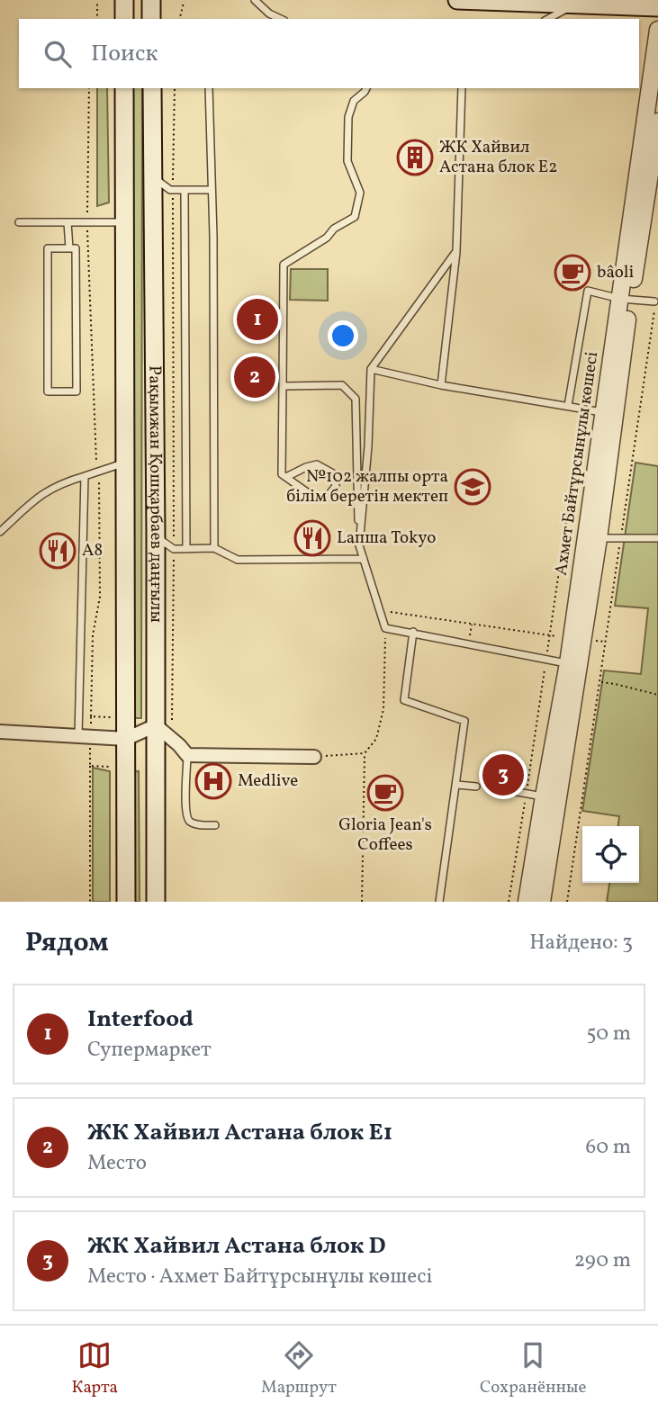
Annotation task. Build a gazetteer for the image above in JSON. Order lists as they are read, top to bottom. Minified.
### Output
{"streets":{"main road":["Рақымжан Қошқарбаев даңғылы"],"street":["Ахмет Байтұрсынұлы көшесі"]},"places":{"building":["ЖК Хайвил Астана блок E2"],"cafe":["bâoli","Gloria Jean's Coffees"],"school or university":["№102 жалпы орта білім беретін мектеп"],"restaurant":["Lапша Tokyo","А8"],"hospital":["Medlive"]},"page":{"search":"Поиск","pins":["1","2","3"],"heading":["Рядом","Найдено: 3"],"list":[{"mark":"1","name":"Interfood","note":"Супермаркет","value":"50 m"},{"mark":"2","name":"ЖК Хайвил Астана блок E1","note":"Место","value":"60 m"},{"mark":"3","name":"ЖК Хайвил Астана блок D","note":"Место · Ахмет Байтұрсынұлы көшесі","value":"290 m"}],"nav":["Карта","Маршрут","Сохранённые"]}}
